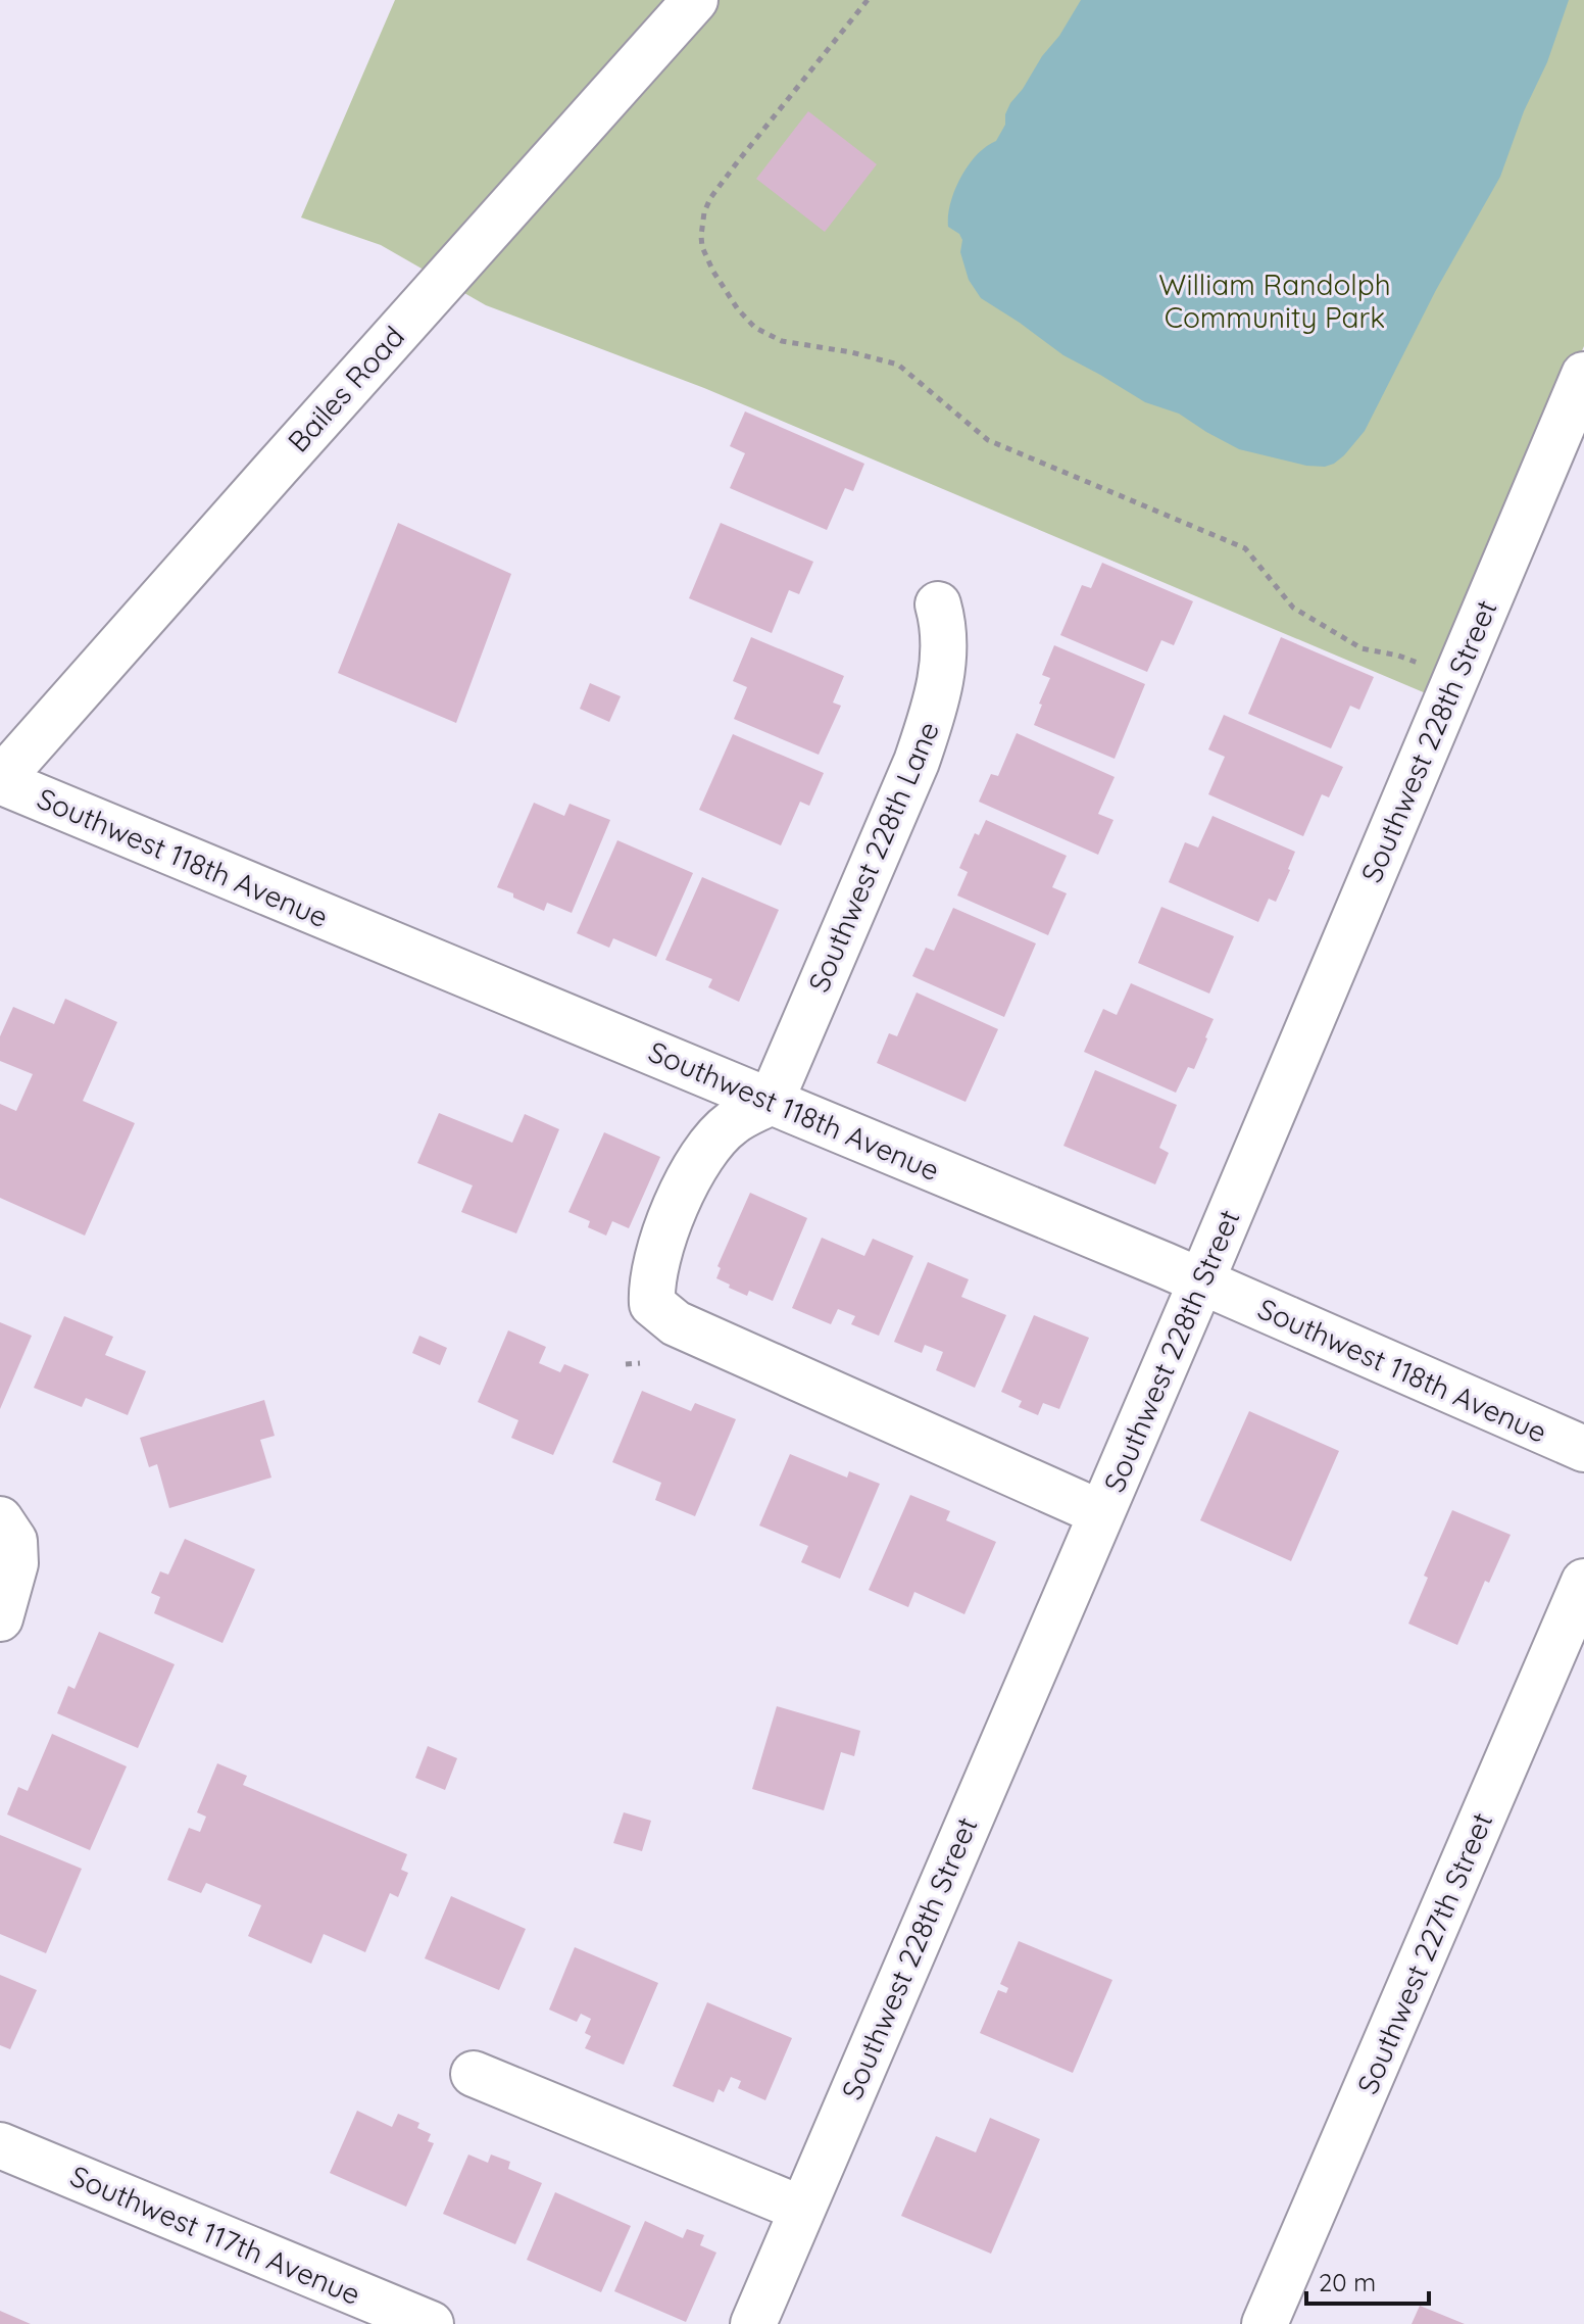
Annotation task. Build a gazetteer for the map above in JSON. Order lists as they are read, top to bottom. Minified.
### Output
{"streets":{"street":["Bailes Road","Southwest 228th Street","Southwest 228th Lane","Southwest 118th Avenue","Southwest 227th Street","Southwest 117th Avenue"]},"crossings":[["Bailes Road","Southwest 118th Avenue"],["Southwest 228th Street","Southwest 118th Avenue"],["Southwest 228th Lane","Southwest 118th Avenue"]],"parks":["William Randolph Community Park"],"scale_bar":"20 m"}
